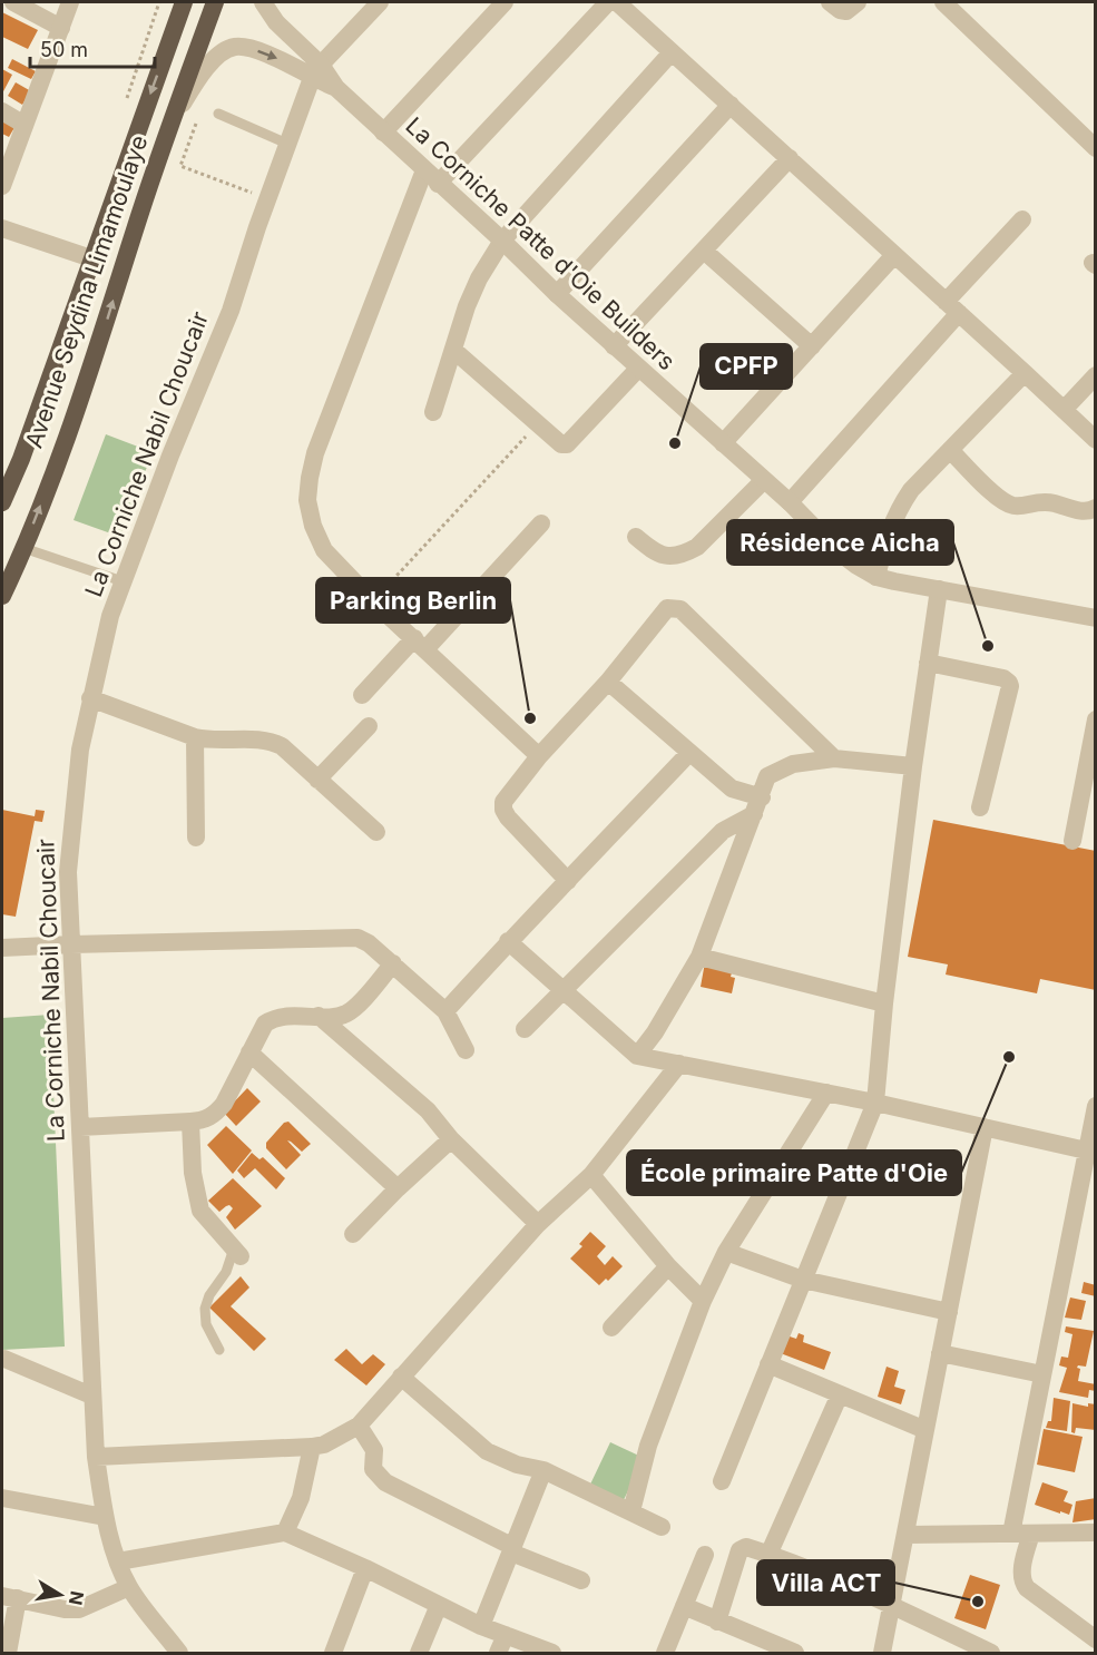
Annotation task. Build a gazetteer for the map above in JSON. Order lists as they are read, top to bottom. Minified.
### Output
{"streets":{"highway":["Avenue Seydina Limamoulaye"],"street":["La Corniche Patte d'Oie Builders","La Corniche Nabil Choucair"]},"crossings":[["La Corniche Patte d'Oie Builders","La Corniche Nabil Choucair"]],"places":["CPFP","Résidence Aicha","Parking Berlin","École primaire Patte d'Oie","Villa ACT"],"scale_bar":"50 m","north":"right"}
